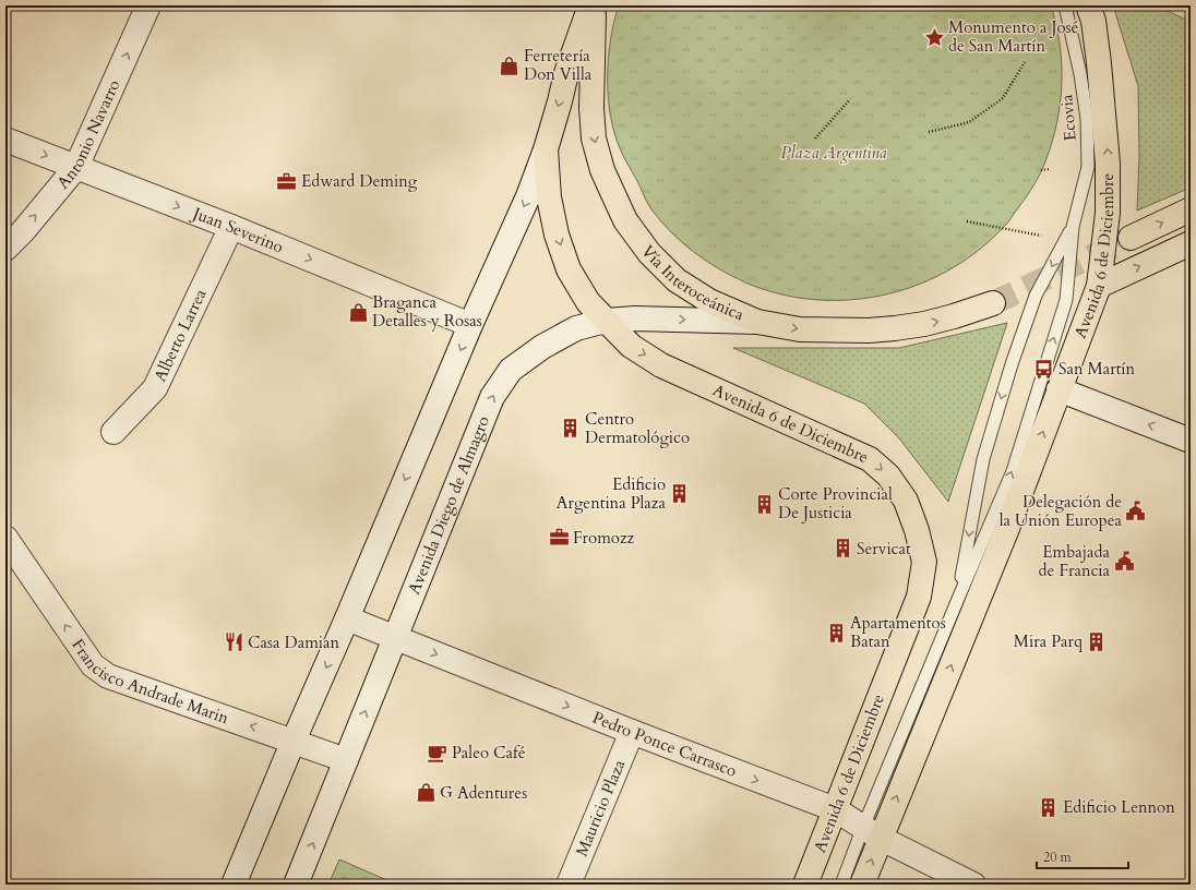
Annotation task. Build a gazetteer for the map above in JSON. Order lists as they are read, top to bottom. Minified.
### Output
{"streets":{"main road":["Avenida 6 de Diciembre","Vía Interoceánica"],"street":["Antonio Navarro","Juan Severino","Alberto Larrea","Avenida Diego de Almagro","Francisco Andrade Marin","Pedro Ponce Carrasco","Mauricio Plaza"],"lane":["Ecovia"]},"crossings":[["Antonio Navarro","Juan Severino"],["Juan Severino","Alberto Larrea"],["Avenida 6 de Diciembre","Vía Interoceánica"],["Avenida 6 de Diciembre","Avenida Diego de Almagro"],["Avenida 6 de Diciembre","Pedro Ponce Carrasco"],["Vía Interoceánica","Avenida Diego de Almagro"],["Avenida Diego de Almagro","Francisco Andrade Marin"],["Avenida Diego de Almagro","Pedro Ponce Carrasco"],["Pedro Ponce Carrasco","Mauricio Plaza"]],"one_way":["Antonio Navarro","Juan Severino","Francisco Andrade Marin","Pedro Ponce Carrasco"],"parks":["Plaza Argentina"],"places":{"place":["Monumento a José de San Martín"],"shop":["Ferretería Don Villa","Braganca Detalles y Rosas","G Adentures"],"office":["Edward Deming","Fromozz"],"bus stop":["San Martín"],"building":["Centro Dermatológico","Edificio Argentina Plaza","Corte Provincial De Justicia","Servicat","Apartamentos Batan","Mira Parq","Edificio Lennon"],"public building":["Delegación de la Unión Europea","Embajada de Francia"],"restaurant":["Casa Damian"],"cafe":["Paleo Café"]},"scale_bar":"20 m"}
